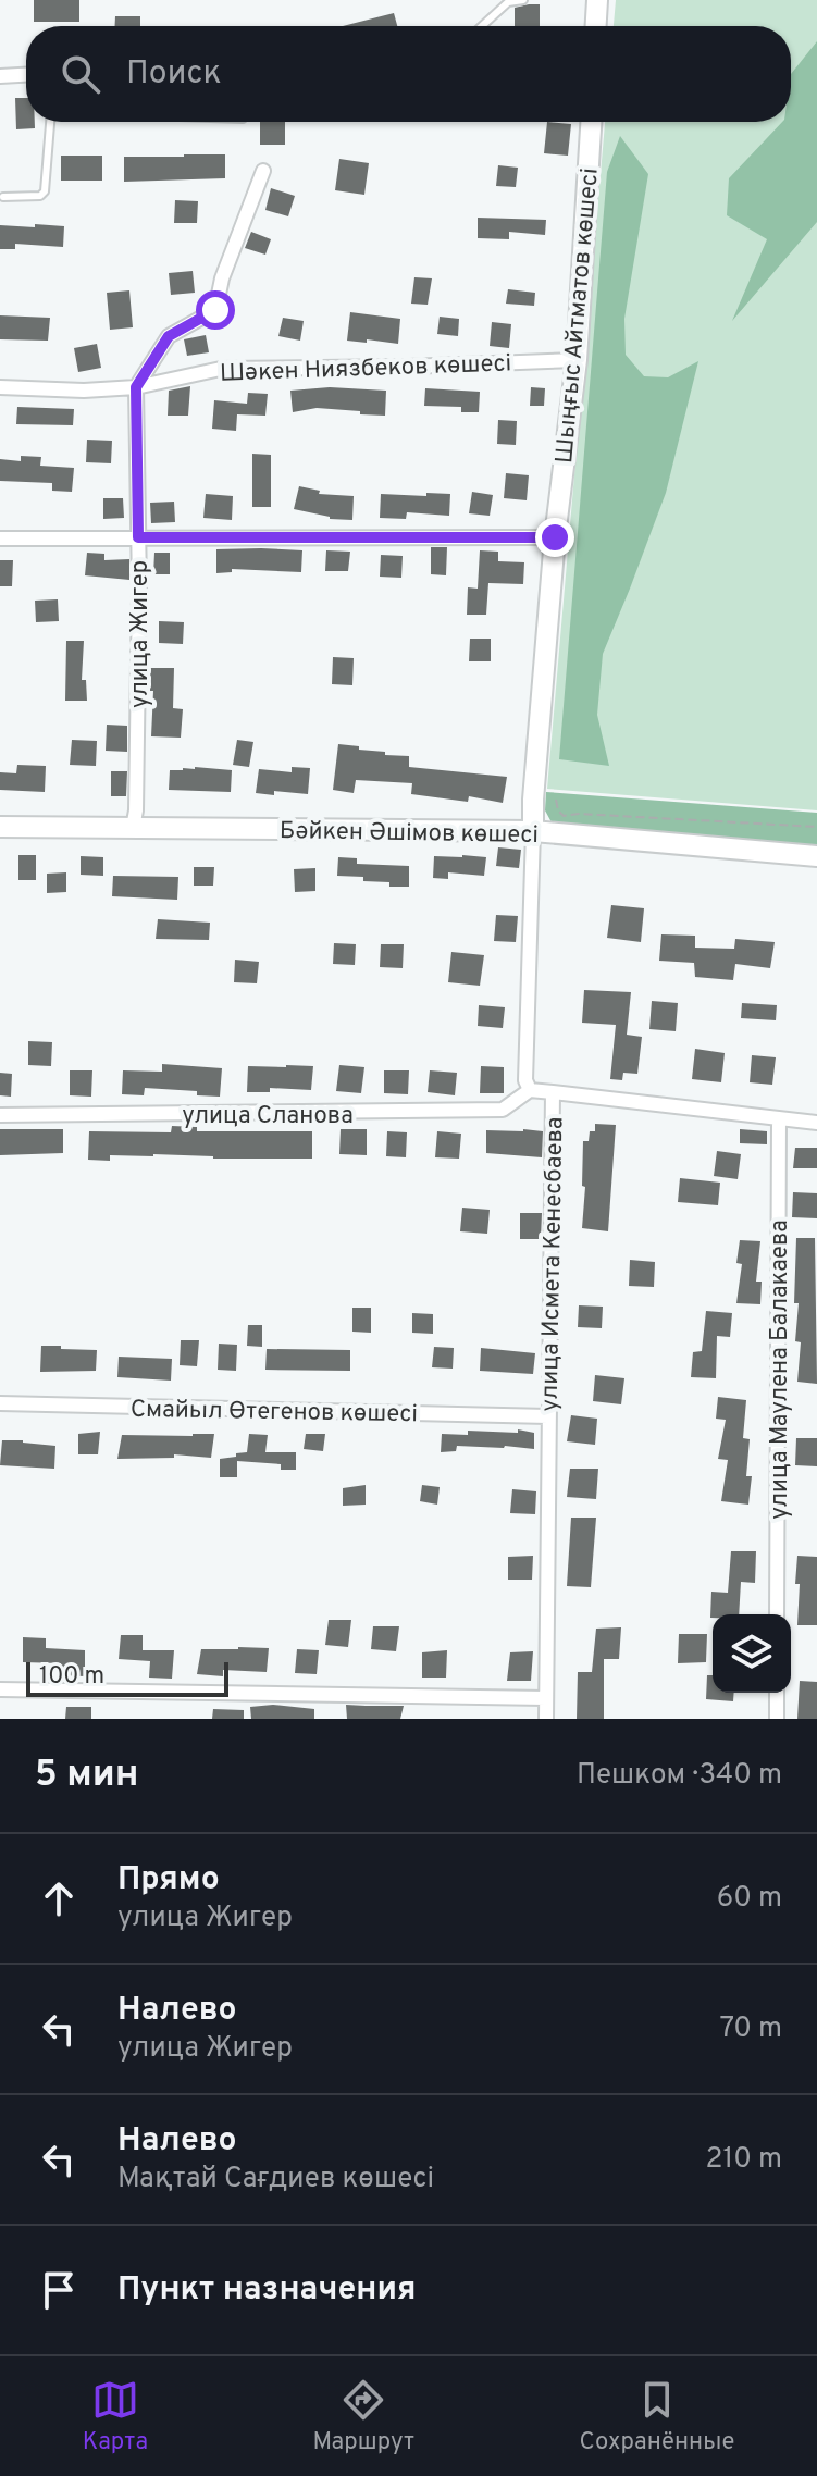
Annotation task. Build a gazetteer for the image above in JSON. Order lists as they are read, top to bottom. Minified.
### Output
{"streets":{"main road":["Шыңғыс Айтматов көшесі","Бәйкен Әшімов көшесі"],"street":["Шәкен Ниязбеков көшесі","улица Жигер","улица Сланова","улица Исмета Кенесбаева","улица Маулена Балакаева","Смайыл Өтегенов көшесі"]},"crossings":[["Шыңғыс Айтматов көшесі","Шәкен Ниязбеков көшесі"],["Шыңғыс Айтматов көшесі","Бәйкен Әшімов көшесі"],["Шыңғыс Айтматов көшесі","улица Исмета Кенесбаева"],["Шәкен Ниязбеков көшесі","улица Жигер"],["улица Жигер","Бәйкен Әшімов көшесі"],["Бәйкен Әшімов көшесі","улица Исмета Кенесбаева"],["улица Сланова","улица Исмета Кенесбаева"],["улица Исмета Кенесбаева","Смайыл Өтегенов көшесі"]],"scale_bar":"100 m","page":{"search":"Поиск","scale":"100 m","heading":["5 мин","Пешком · 340 m"],"list":[["Прямо","улица Жигер","60 m"],["Налево","улица Жигер","70 m"],["Налево","Мақтай Сағдиев көшесі","210 m"],"Пункт назначения"],"nav":["Карта","Маршрут","Сохранённые"]}}
